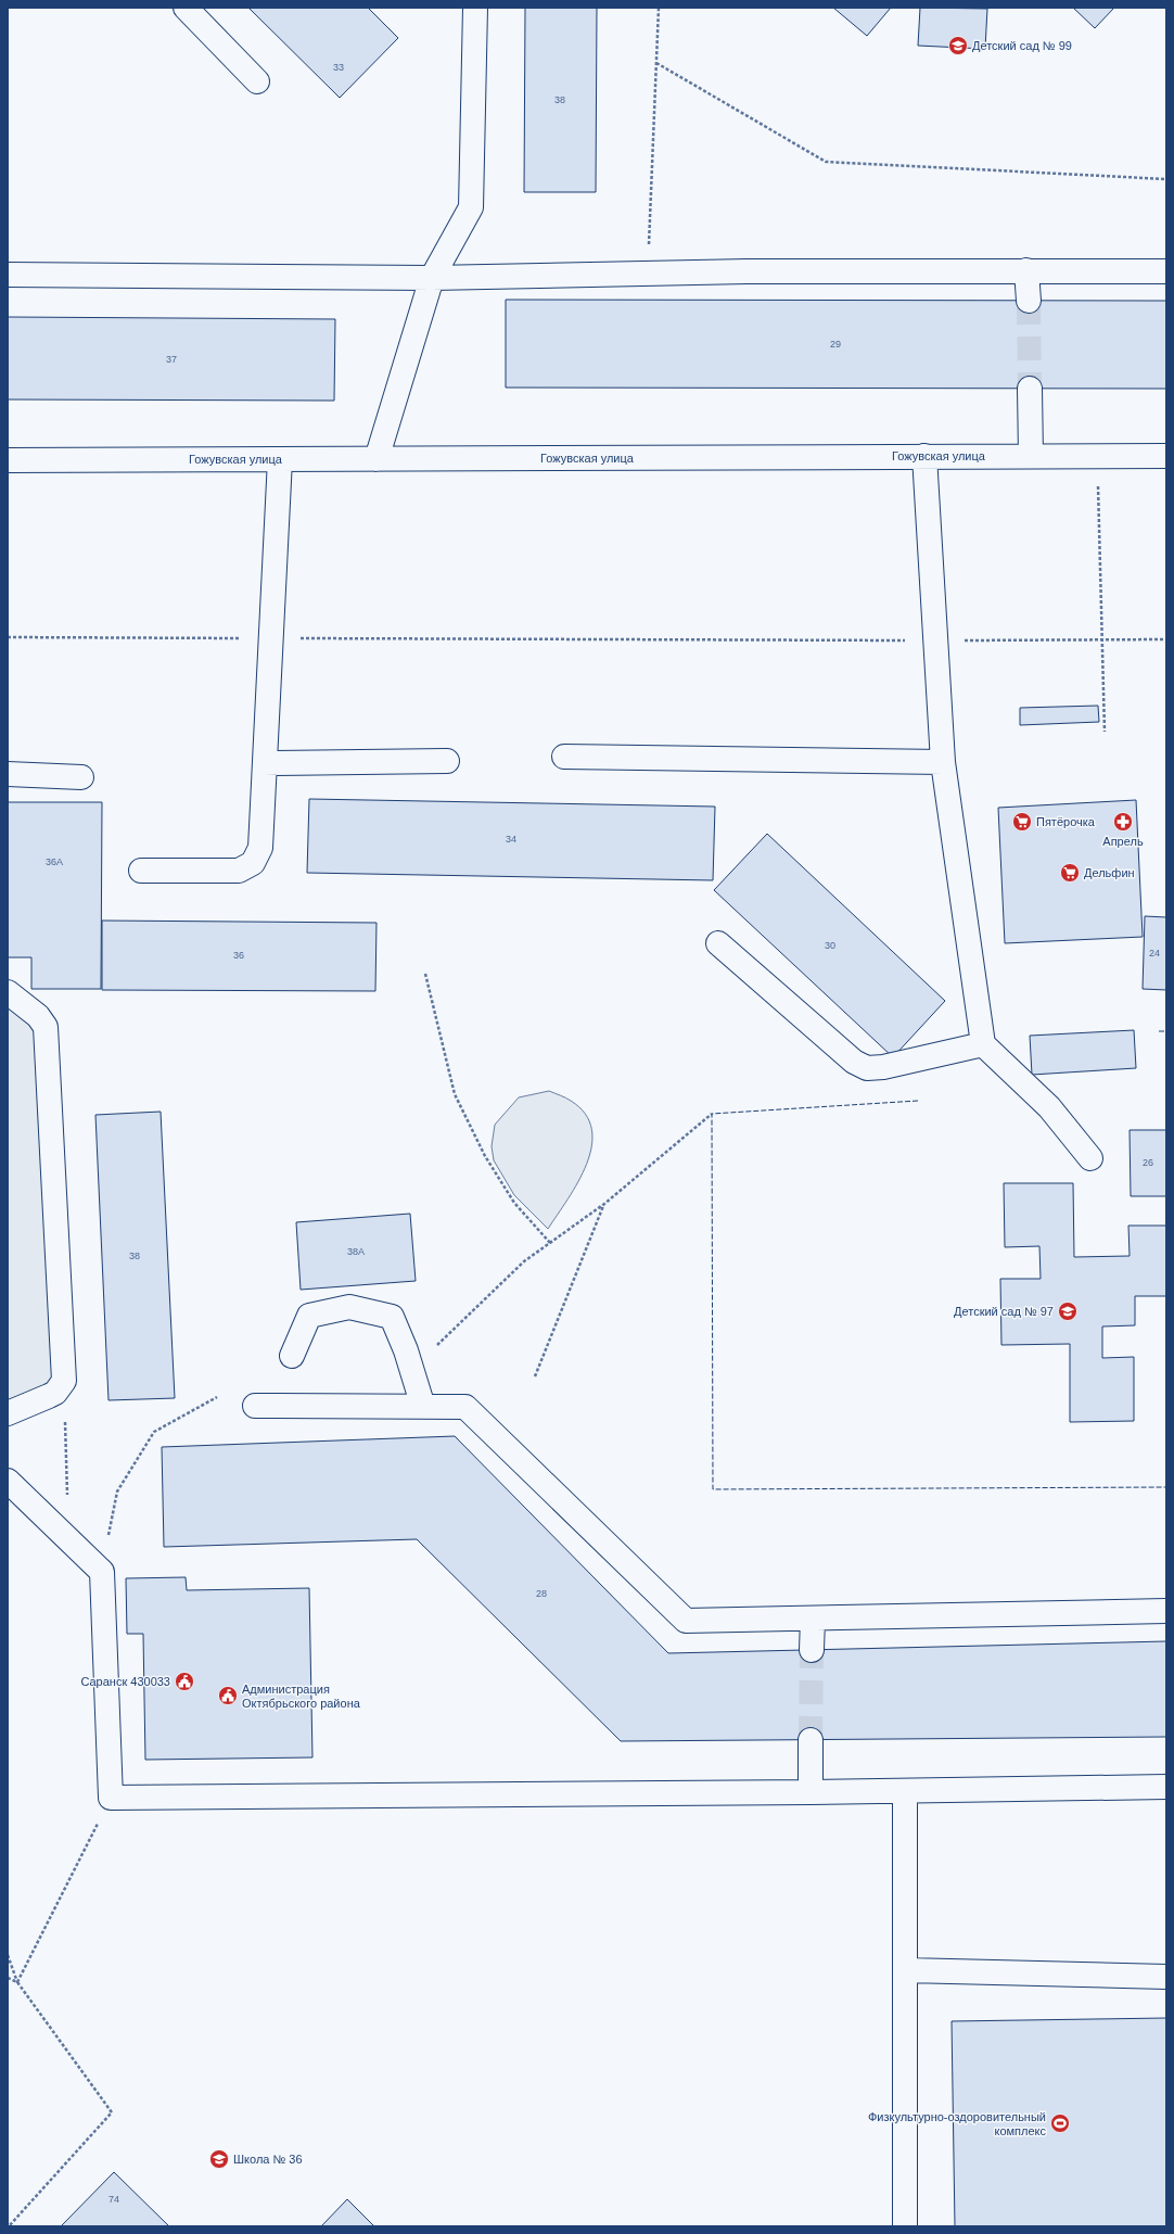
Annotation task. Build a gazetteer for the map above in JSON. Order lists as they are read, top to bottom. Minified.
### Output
{"streets":{"street":["Гожувская улица"]},"places":{"school or university":["Детский сад № 99","Детский сад № 97","Школа № 36"],"supermarket":["Пятёрочка","Дельфин"],"pharmacy":["Апрель"],"public building":["Саранск 430033","Администрация Октябрьского района"],"sports":["Физкультурно-оздоровительный комплекс"]},"house_numbers":["33","38","29","37","34","36А","30","24","36","26","38А","38","28","74"]}
